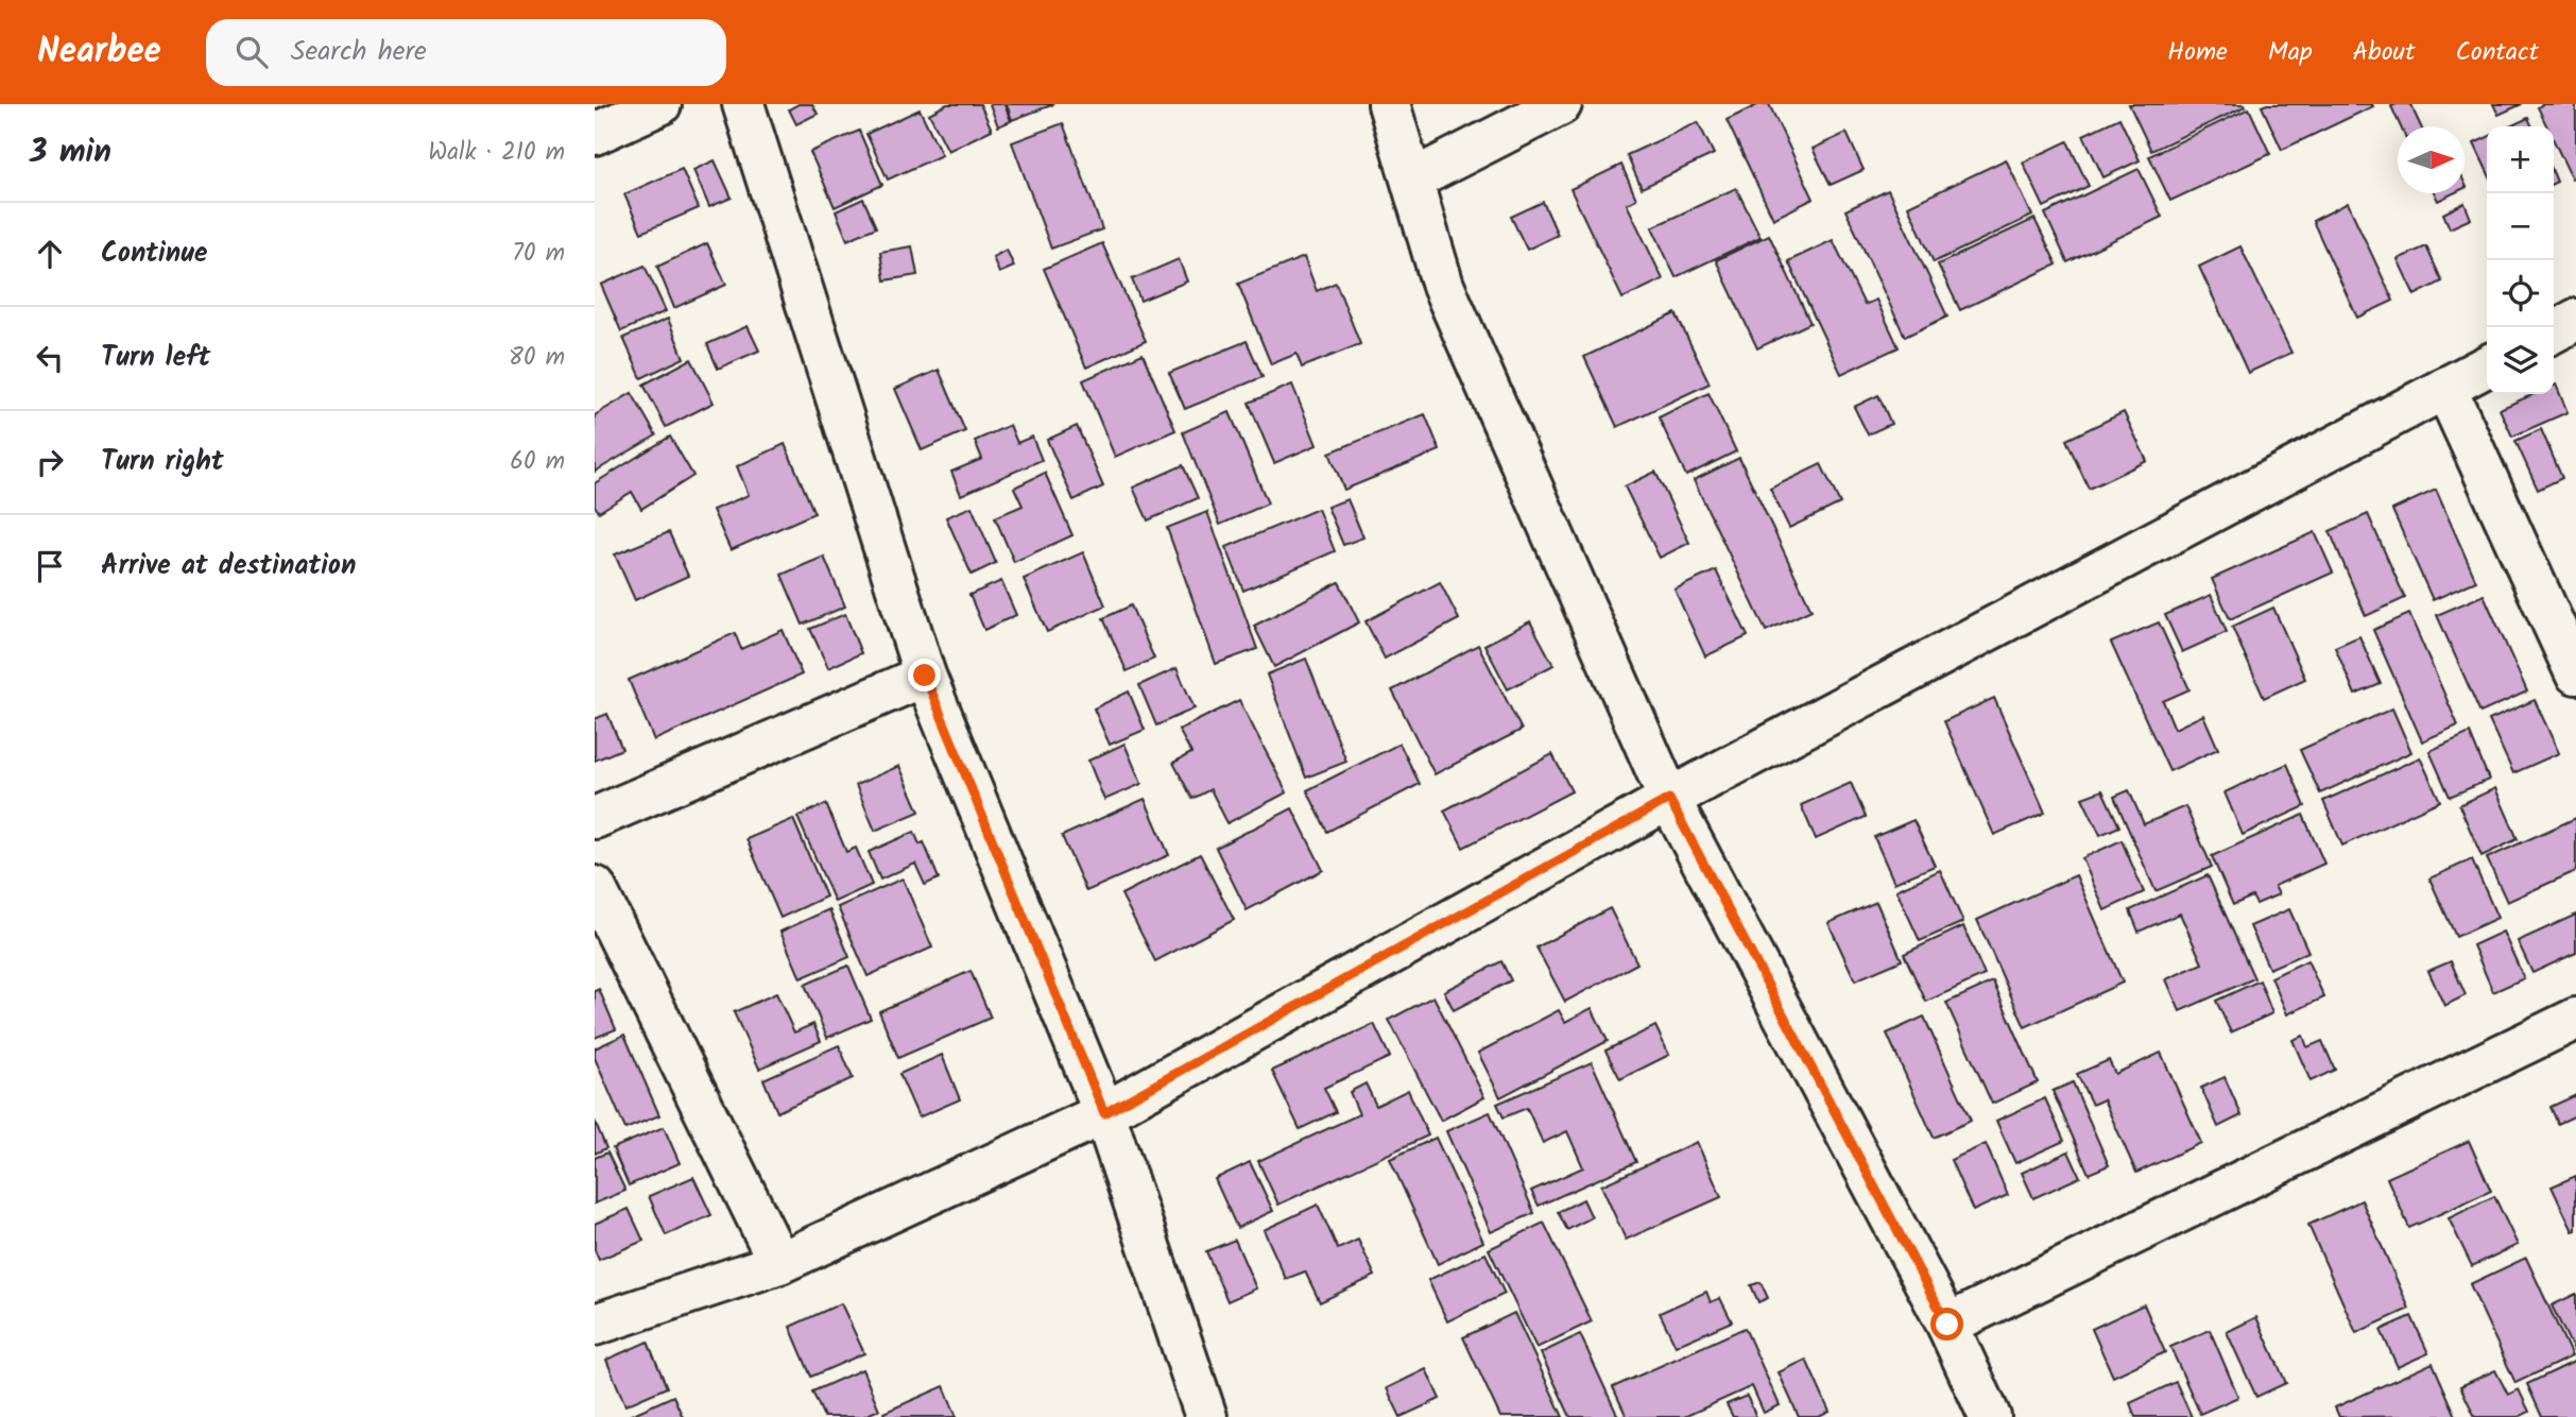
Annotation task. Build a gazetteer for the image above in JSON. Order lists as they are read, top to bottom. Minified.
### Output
{"north":"right","page":{"header":"Nearbee","search":"Search here","nav":["Home","Map","About","Contact"],"heading":["3 min","Walk · 210 m"],"map_buttons":["+","−"],"list":[["Continue","70 m"],["Turn left","80 m"],["Turn right","60 m"],"Arrive at destination"]}}
